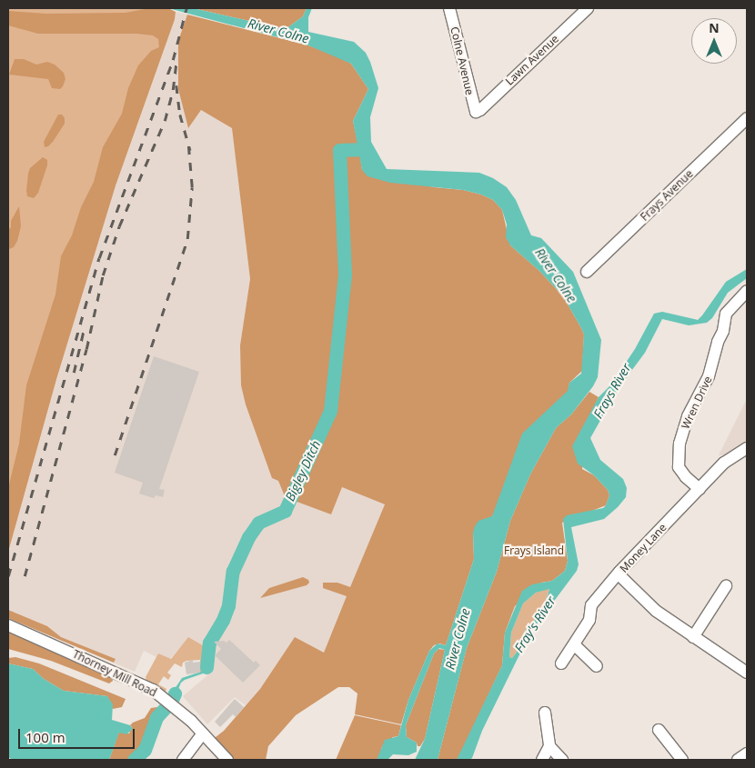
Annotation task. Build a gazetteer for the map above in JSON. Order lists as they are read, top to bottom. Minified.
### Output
{"streets":{"street":["Lawn Avenue","Colne Avenue","Frays Avenue","Wren Drive","Money Lane","Thorney Mill Road"]},"crossings":[["Lawn Avenue","Colne Avenue"],["Wren Drive","Money Lane"]],"water":["River Colne","Frays River","Bigley Ditch","Fray's River"],"parks":["Frays Island"],"scale_bar":"100 m","north":"top"}
